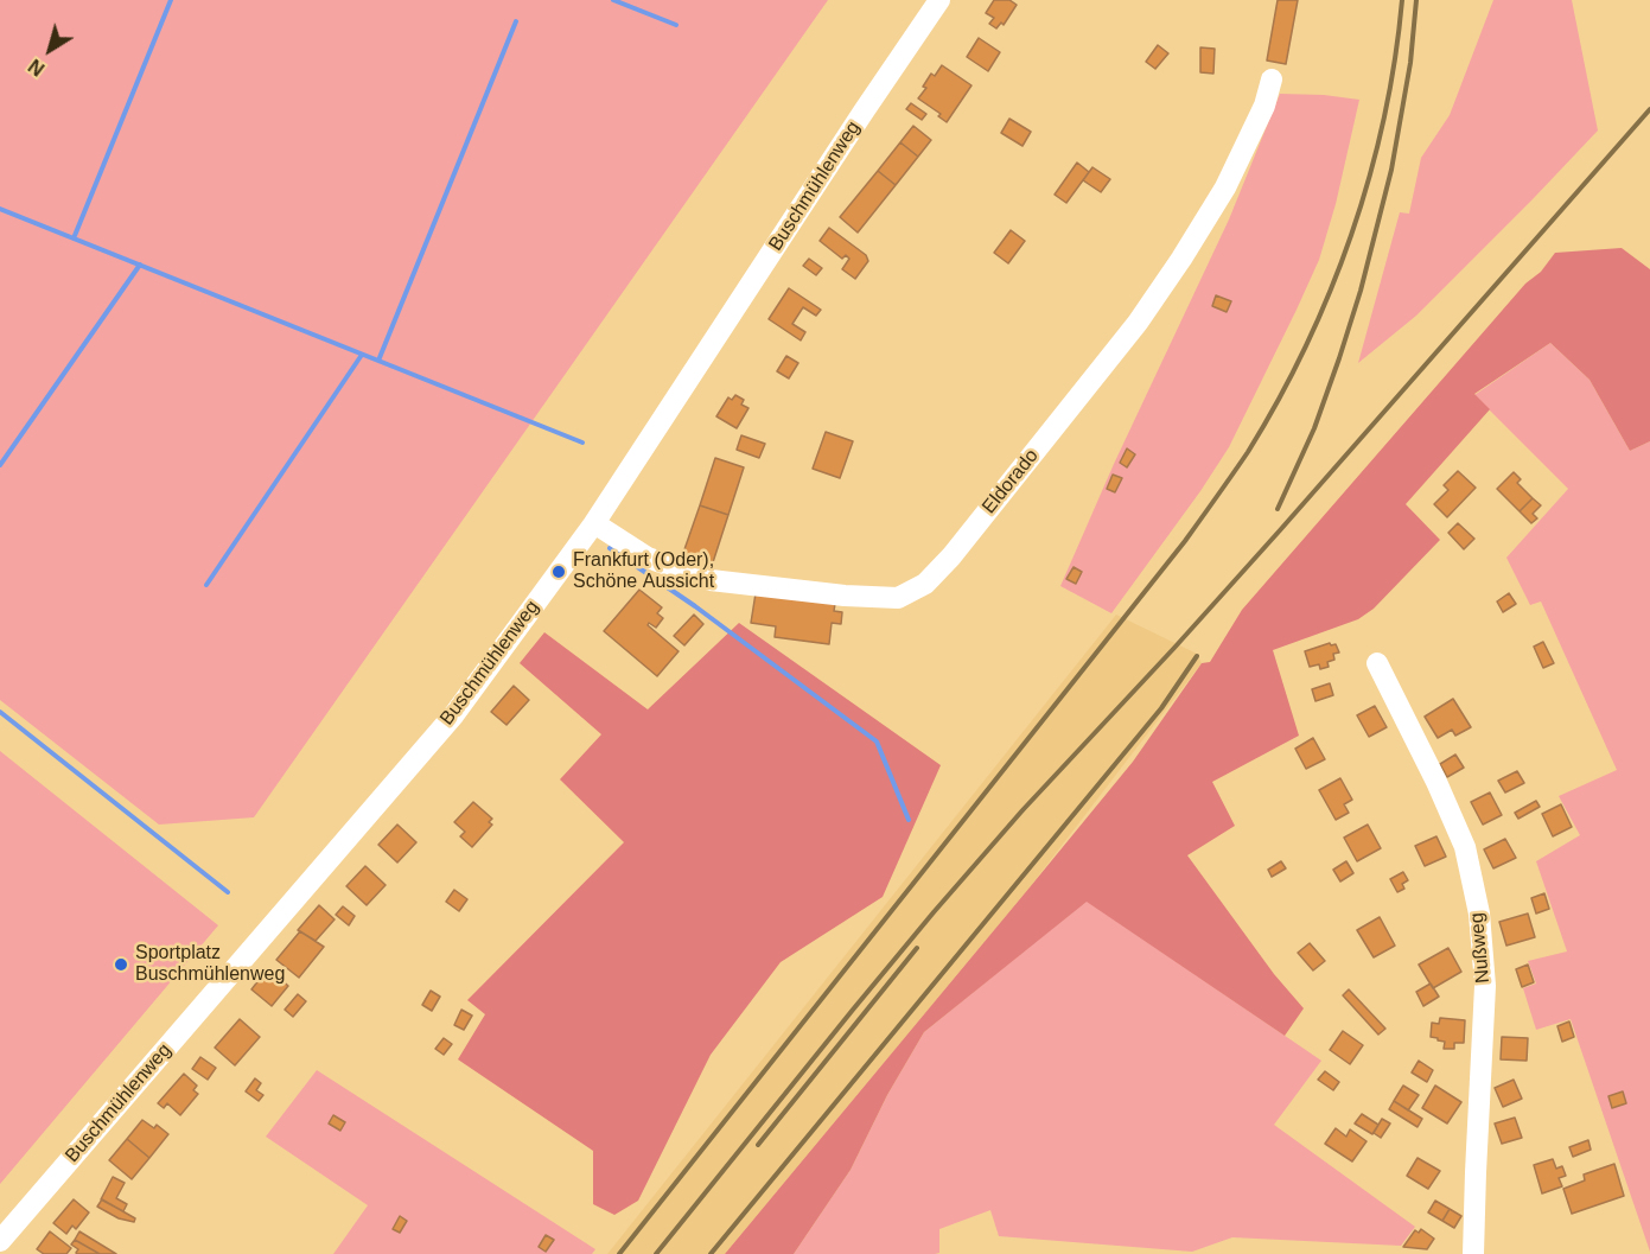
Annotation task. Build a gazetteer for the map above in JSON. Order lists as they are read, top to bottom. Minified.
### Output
{"streets":{"street":["Buschmühlenweg","Eldorado","Nußweg"]},"crossings":[["Buschmühlenweg","Eldorado"]],"places":["Frankfurt (Oder), Schöne Aussicht","Sportplatz Buschmühlenweg"],"north":"bottom left"}
